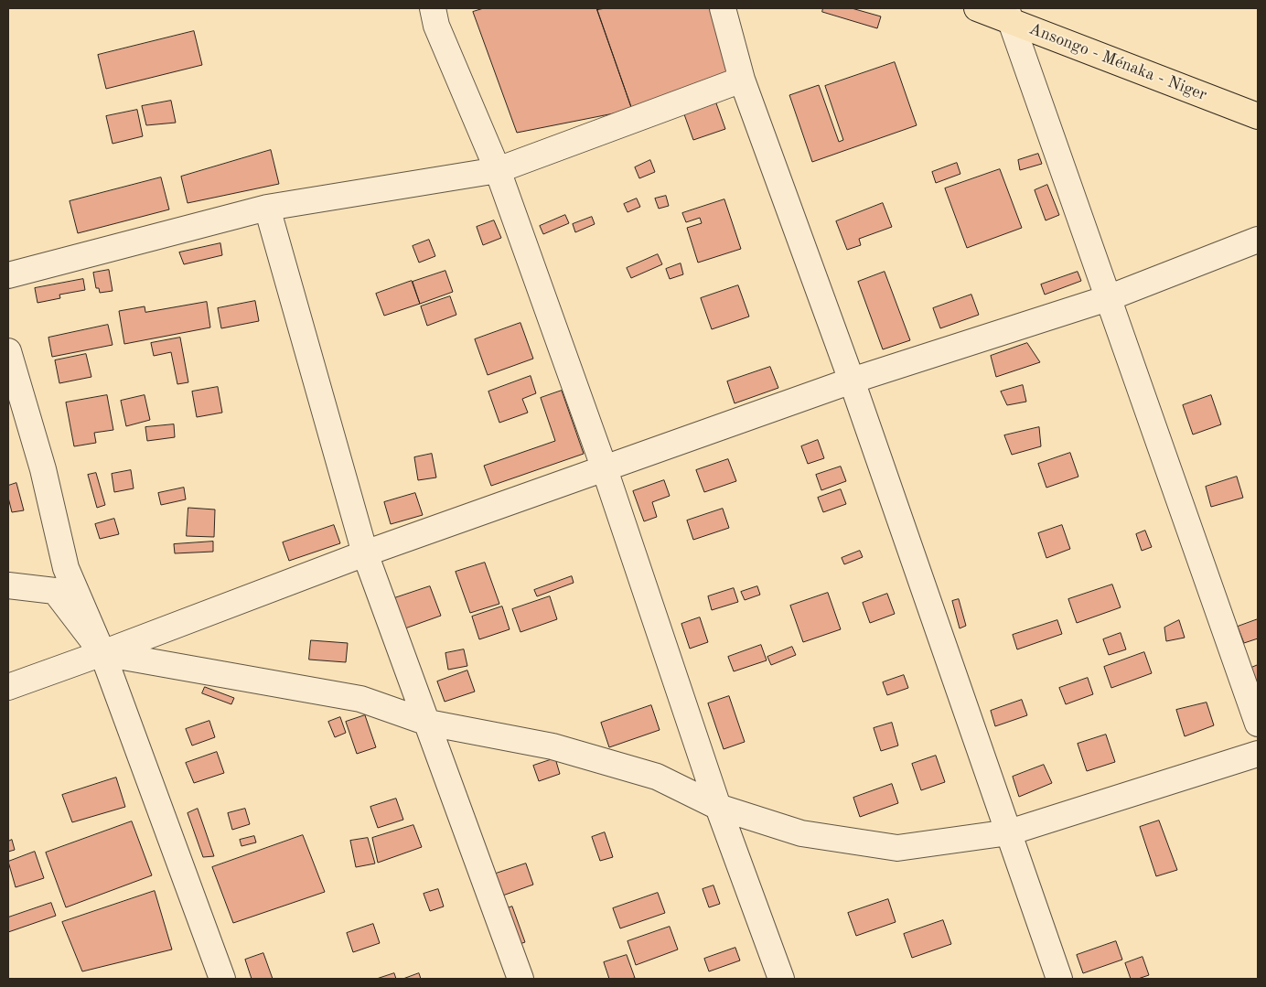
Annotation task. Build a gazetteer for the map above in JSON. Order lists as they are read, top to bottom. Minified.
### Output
{"streets":{"main road":["Ansongo - Ménaka - Niger"]}}
